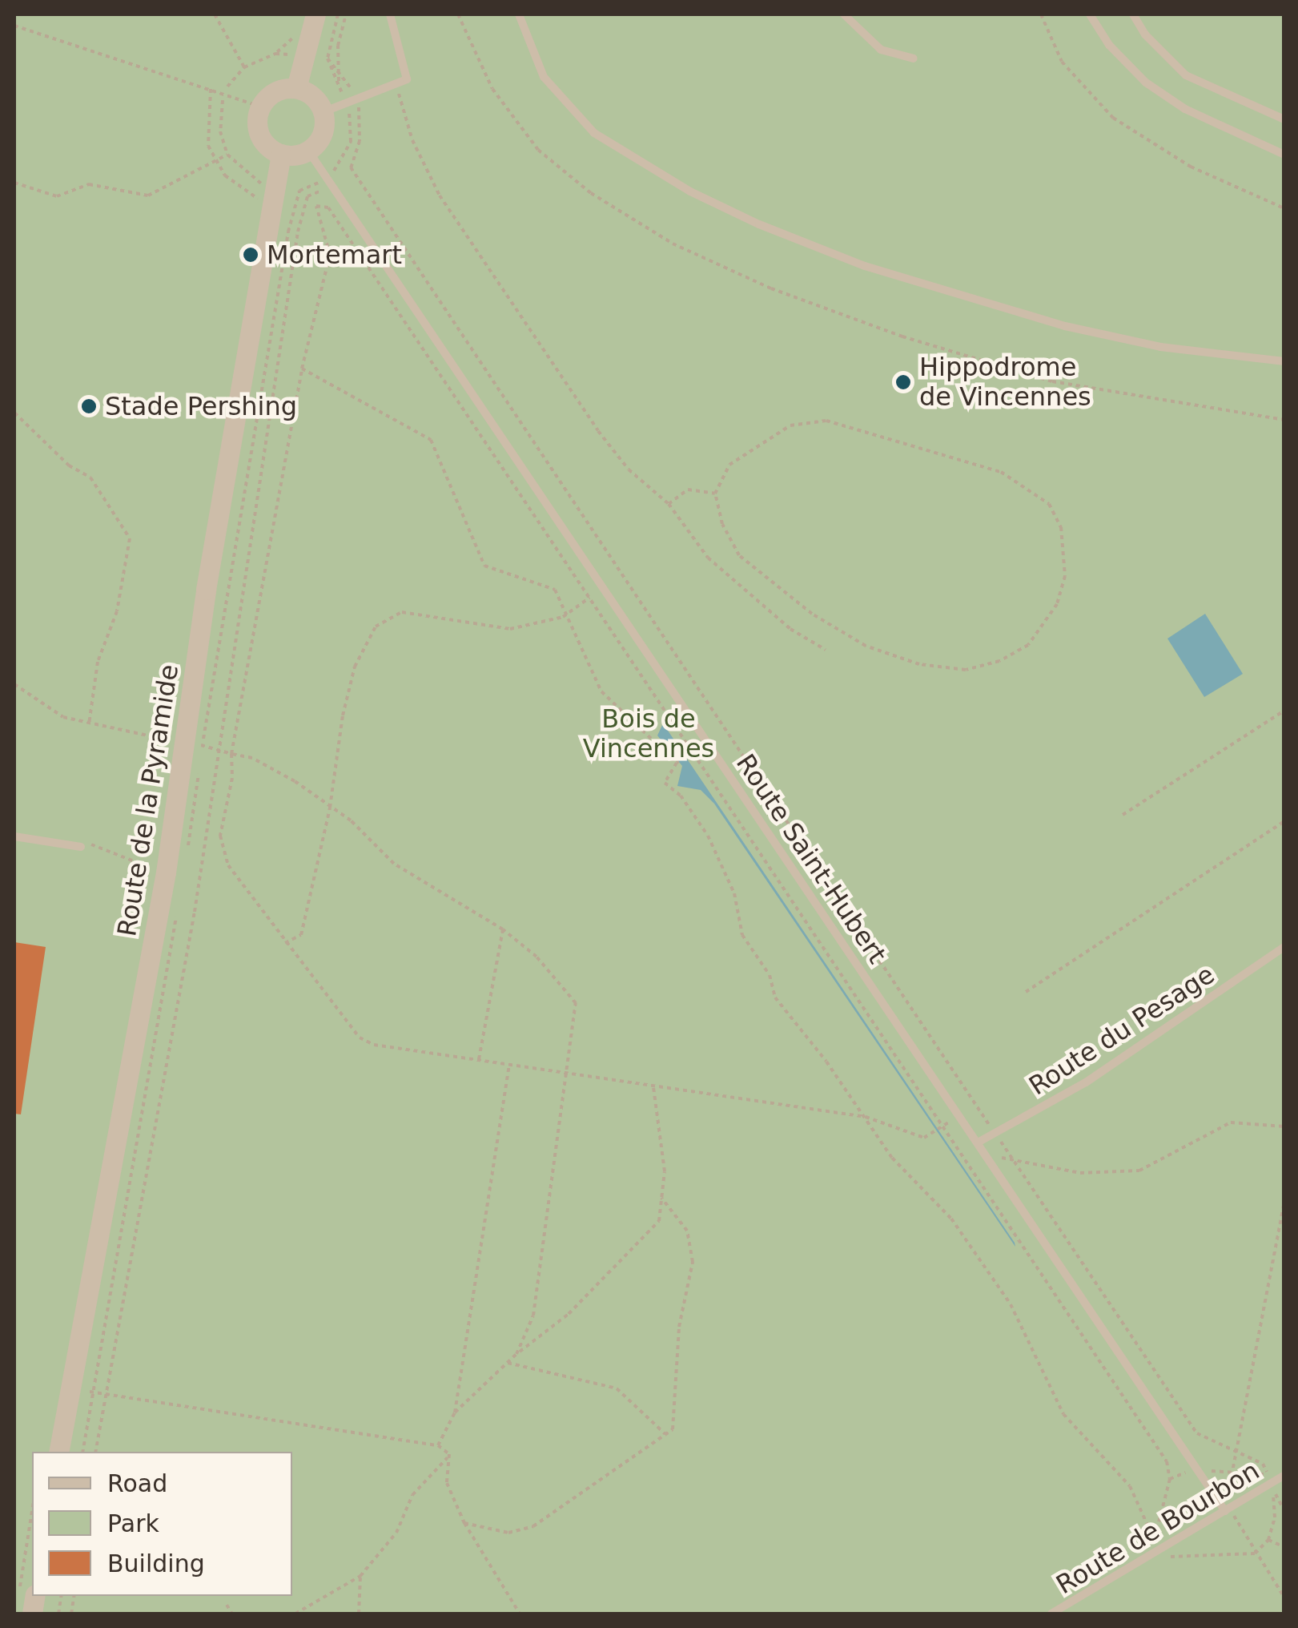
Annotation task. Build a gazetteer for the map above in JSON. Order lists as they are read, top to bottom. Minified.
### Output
{"streets":{"street":["Route de la Pyramide"],"lane":["Route Saint-Hubert","Route du Pesage","Route de Bourbon"]},"crossings":[["Route de la Pyramide","Route Saint-Hubert"],["Route Saint-Hubert","Route du Pesage"],["Route Saint-Hubert","Route de Bourbon"]],"parks":["Bois de Vincennes"],"places":["Mortemart","Hippodrome de Vincennes","Stade Pershing"],"legend":["Road","Park","Building"]}
